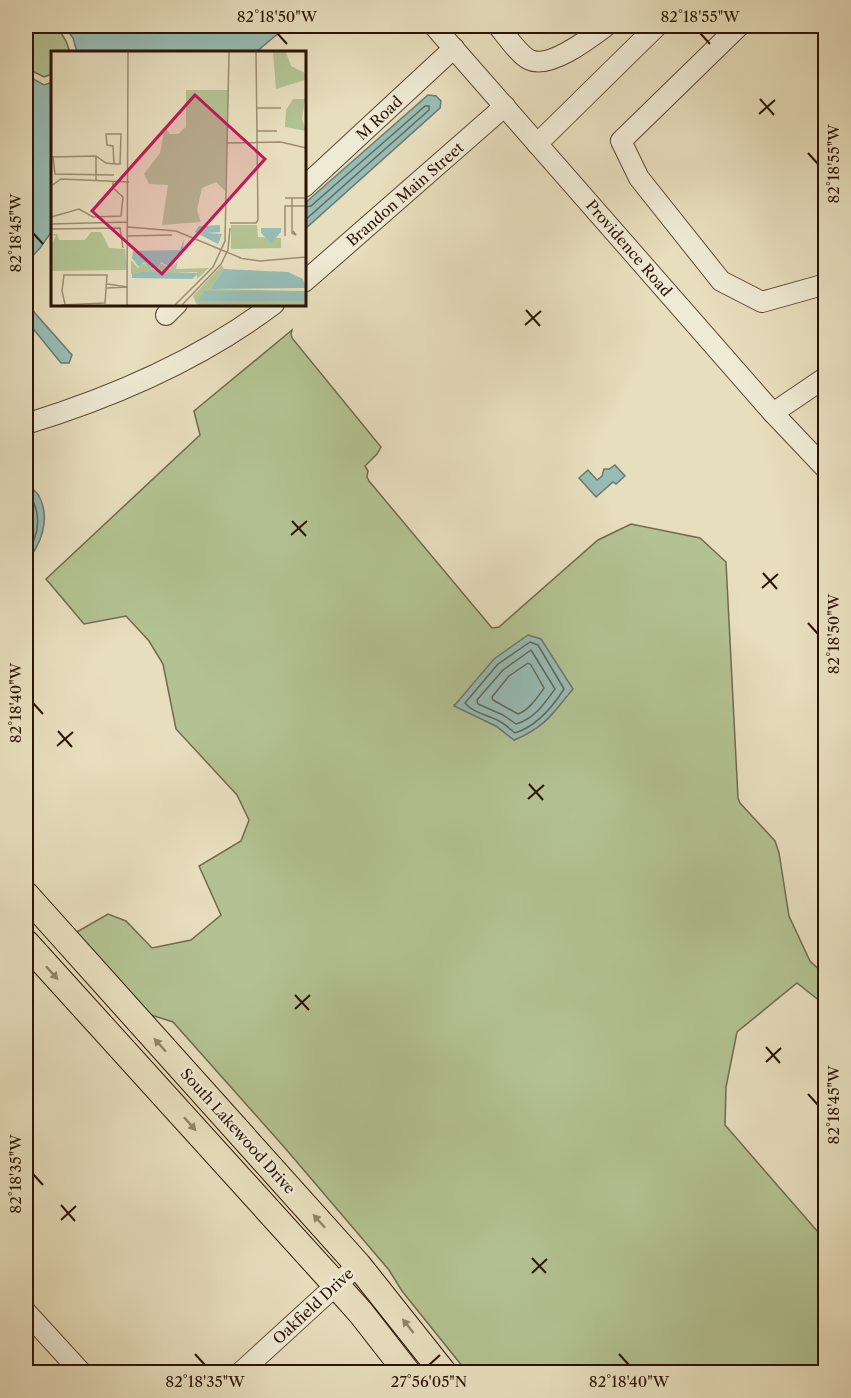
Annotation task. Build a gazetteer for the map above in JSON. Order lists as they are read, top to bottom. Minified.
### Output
{"streets":{"main road":["South Lakewood Drive"],"street":["M Road","Brandon Main Street","Providence Road","Oakfield Drive"]},"crossings":[["M Road","Providence Road"],["Brandon Main Street","Providence Road"],["South Lakewood Drive","Oakfield Drive"]],"coordinates":["82°18'50\"W","82°18'55\"W","82°18'45\"W","82°18'40\"W","82°18'35\"W","27°56'05\"N"]}
